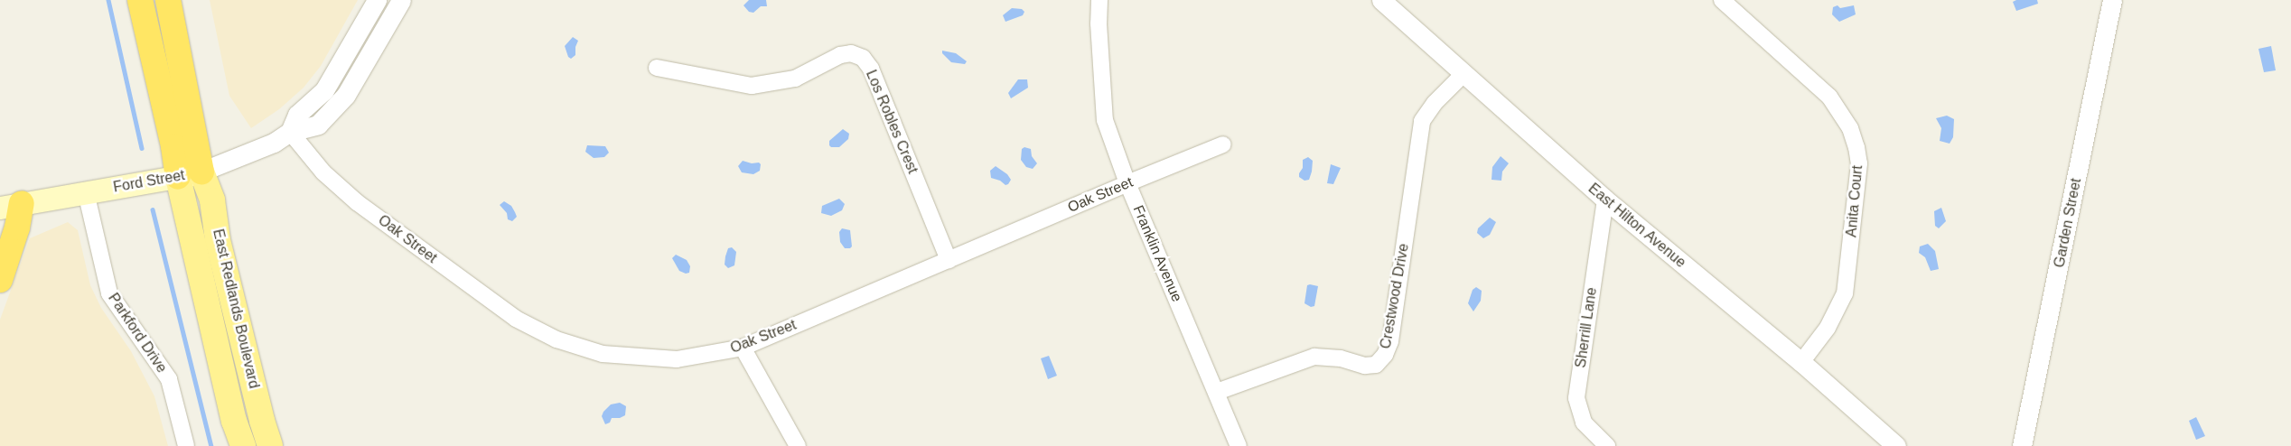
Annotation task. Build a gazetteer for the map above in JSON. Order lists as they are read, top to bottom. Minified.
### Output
{"streets":{"main road":["Ford Street","East Redlands Boulevard"],"street":["Los Robles Crest","Oak Street","Anita Court","Garden Street","East Hilton Avenue","Franklin Avenue","Crestwood Drive","Sherrill Lane","Parkford Drive"]},"crossings":[["Los Robles Crest","Oak Street"],["Ford Street","Oak Street"],["Ford Street","East Redlands Boulevard"],["Ford Street","Parkford Drive"],["Oak Street","Franklin Avenue"],["Anita Court","East Hilton Avenue"],["East Hilton Avenue","Crestwood Drive"],["East Hilton Avenue","Sherrill Lane"],["Franklin Avenue","Crestwood Drive"]]}
